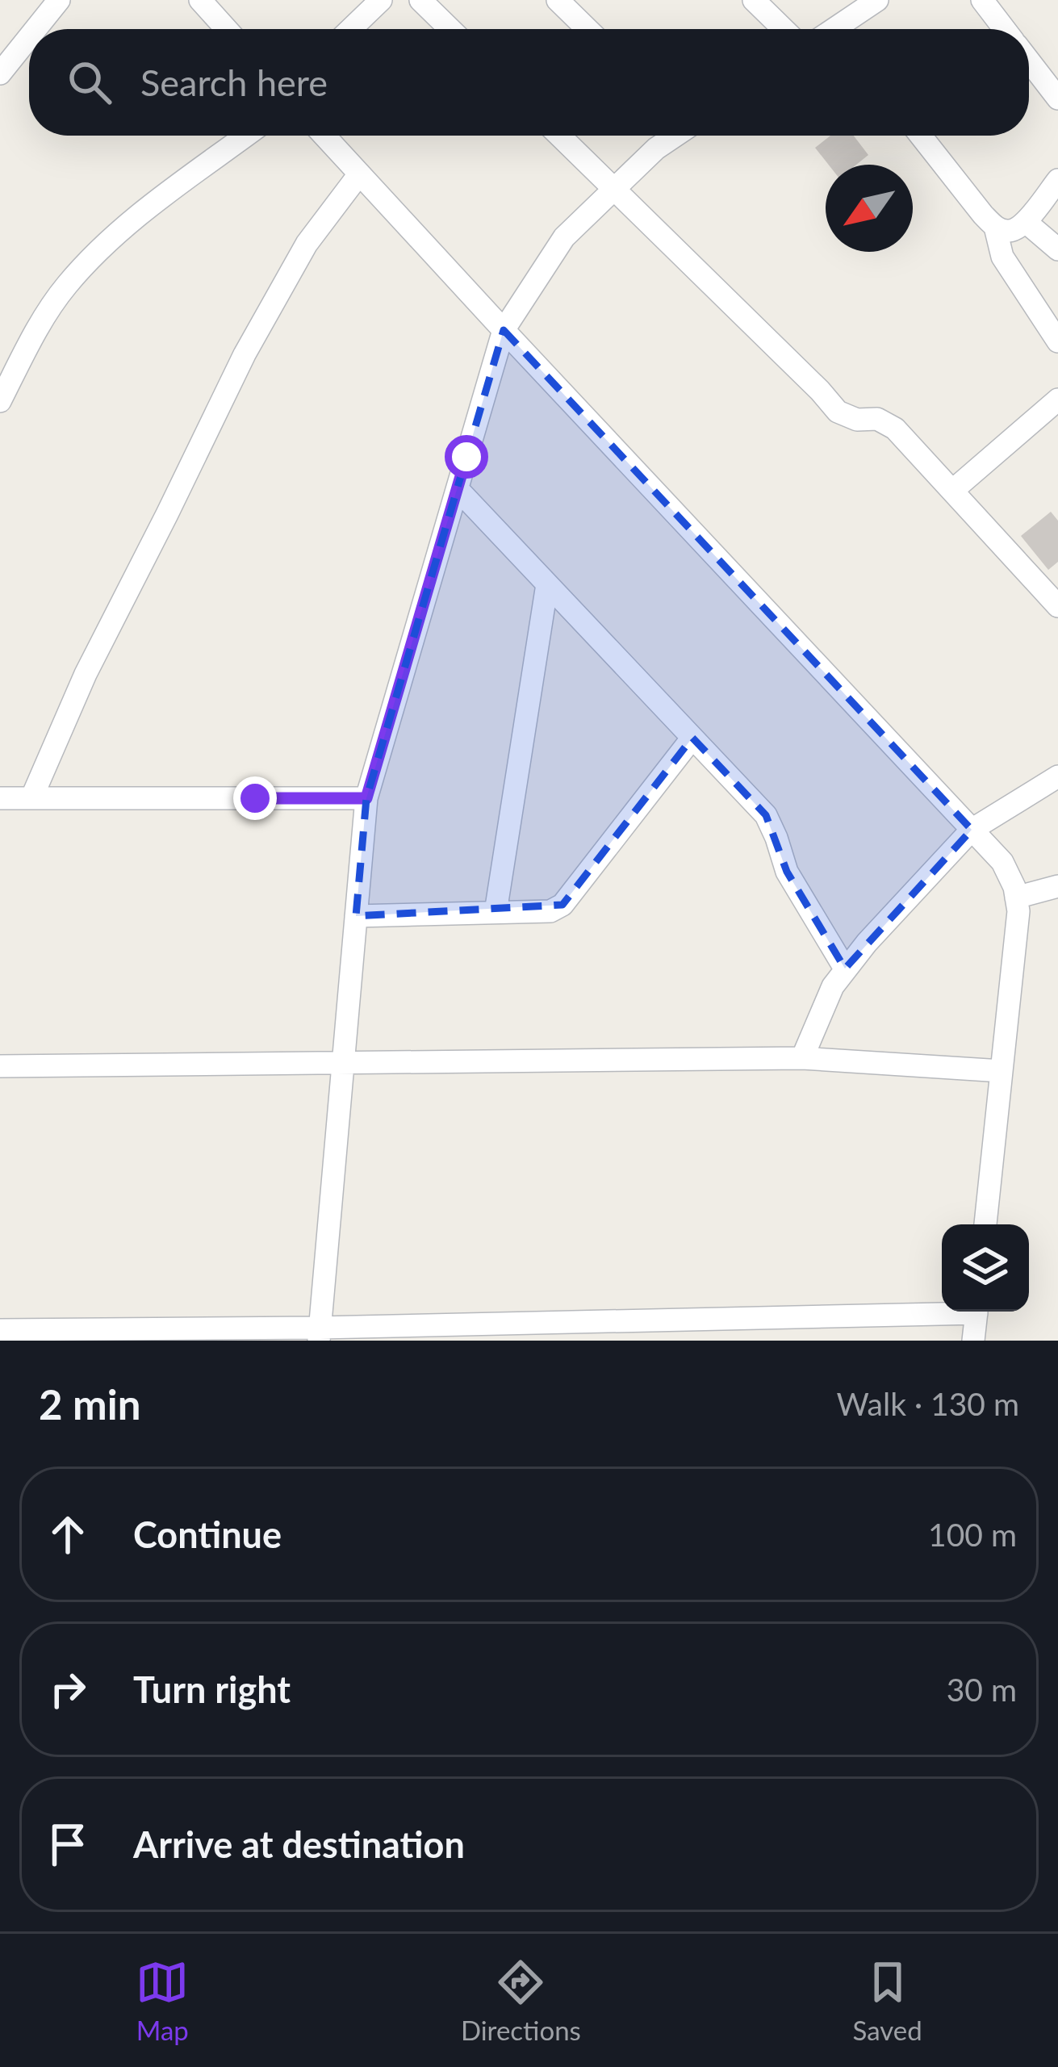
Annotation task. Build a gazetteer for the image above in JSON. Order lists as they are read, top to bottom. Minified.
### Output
{"north":"bottom left","page":{"search":"Search here","heading":["2 min","Walk · 130 m"],"list":[["Continue","100 m"],["Turn right","30 m"],"Arrive at destination"],"nav":["Map","Directions","Saved"]}}
